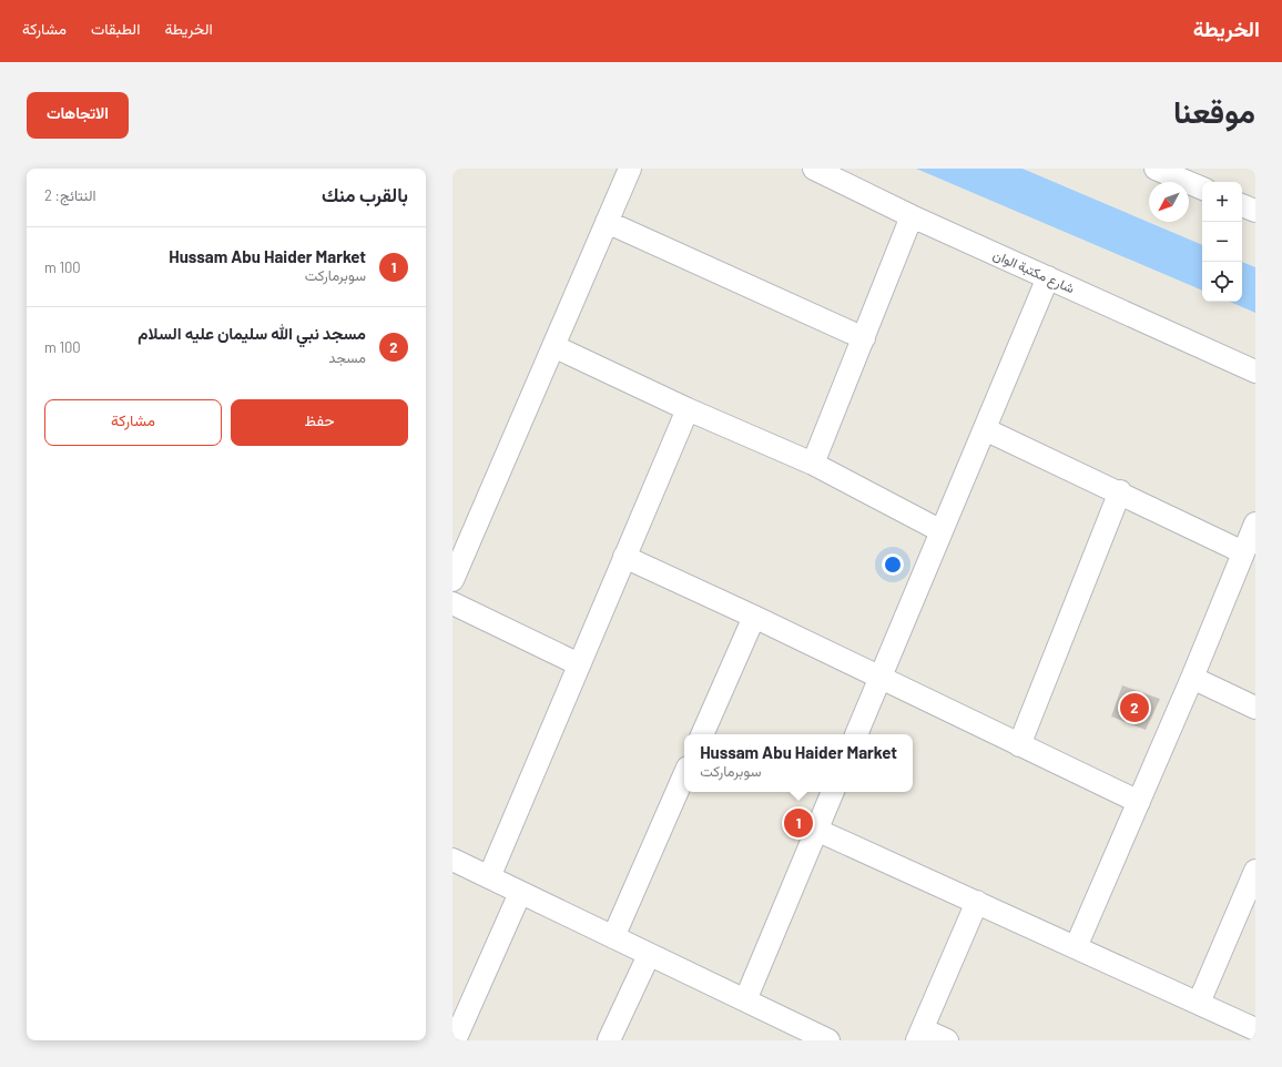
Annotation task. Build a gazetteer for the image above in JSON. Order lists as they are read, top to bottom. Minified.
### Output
{"streets":{"street":["شارع مكتبة الوان"]},"north":"bottom left","page":{"header":"الخريطة","nav":["الخريطة","الطبقات","مشاركة"],"title":"موقعنا","buttons":["الاتجاهات",["حفظ","مشاركة"]],"heading":["بالقرب منك","النتائج: 2"],"map_buttons":["+","−"],"list":[{"mark":"1","name":"Hussam Abu Haider Market","note":"سوبرماركت","value":"100 m"},{"mark":"2","name":"مسجد نبي الله سليمان عليه السلام","note":"مسجد","value":"100 m"}],"pins":["2","1"],"popup":["Hussam Abu Haider Market","سوبرماركت"]}}
